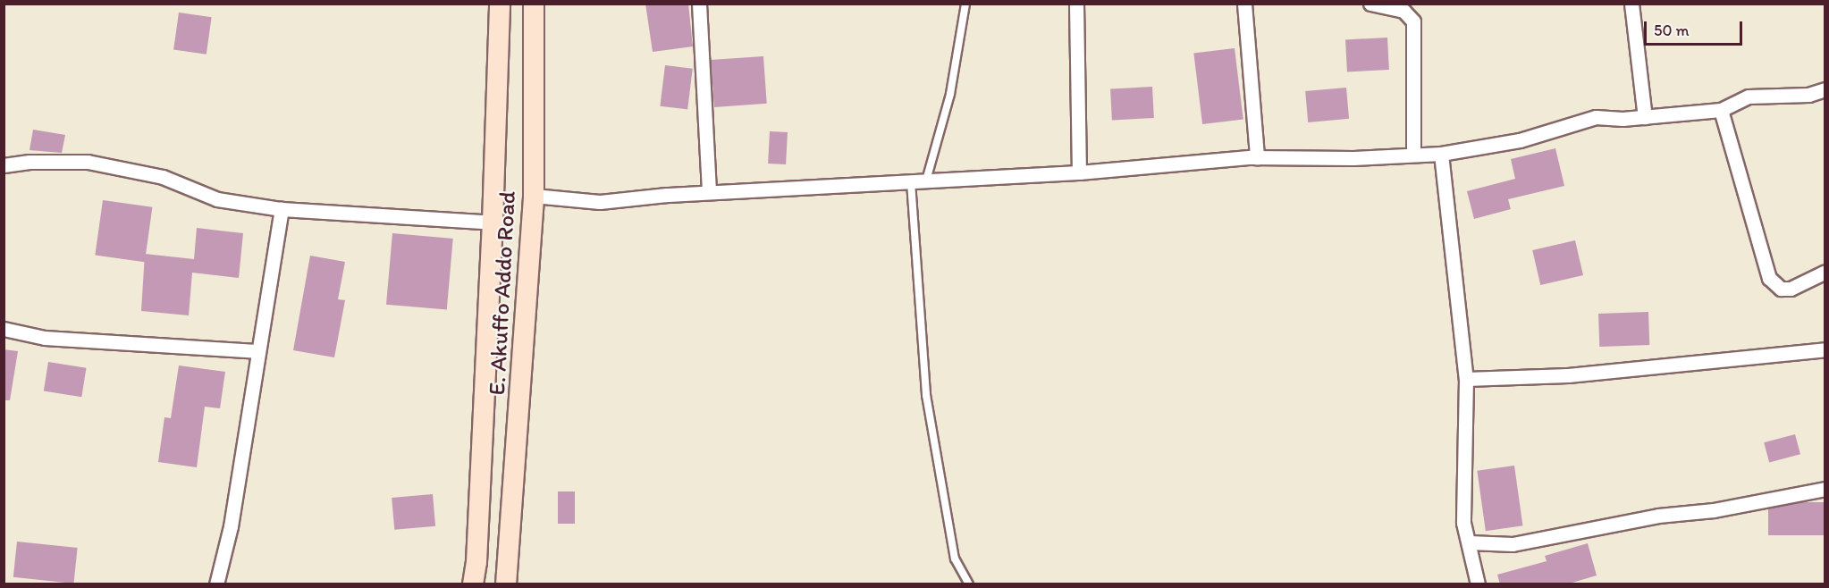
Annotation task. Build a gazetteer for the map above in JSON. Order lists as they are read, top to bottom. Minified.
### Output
{"streets":{"main road":["E. Akuffo Addo Road"]},"scale_bar":"50 m"}
